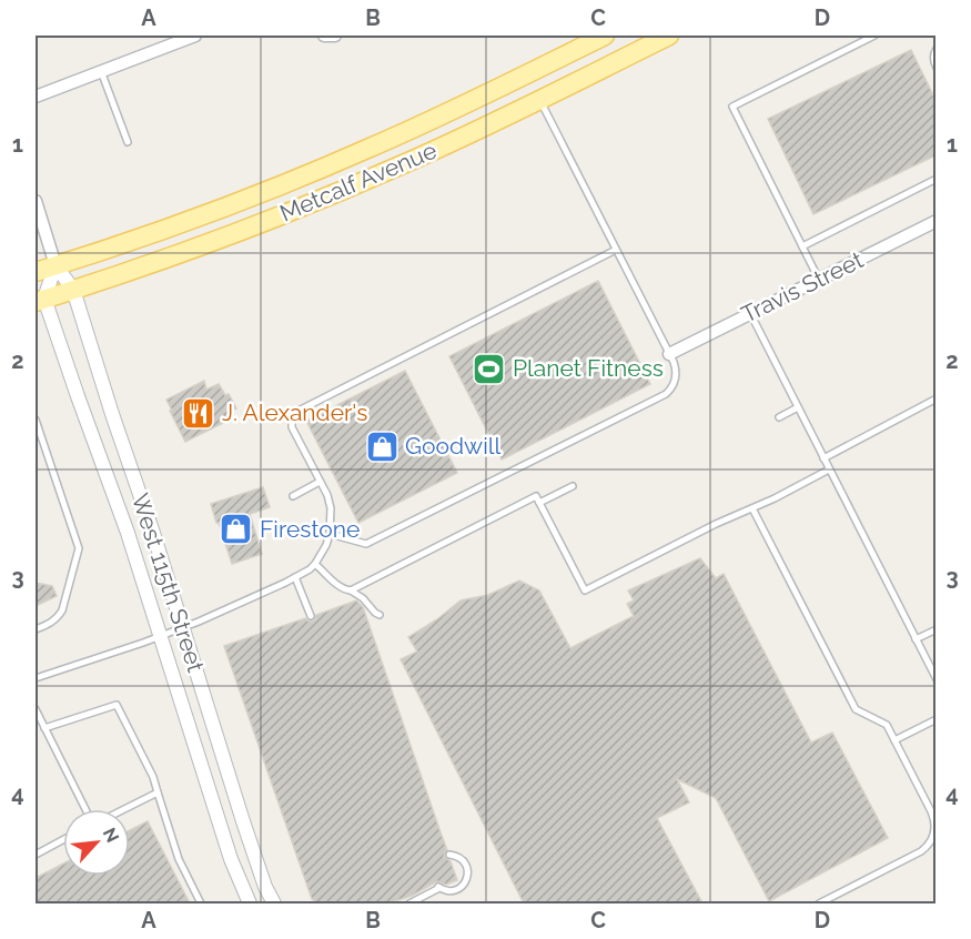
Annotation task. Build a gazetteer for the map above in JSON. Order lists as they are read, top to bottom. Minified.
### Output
{"streets":{"main road":["Metcalf Avenue"],"street":["Travis Street","West 115th Street"]},"crossings":[["Metcalf Avenue","West 115th Street"]],"places":{"sports":["Planet Fitness"],"restaurant":["J. Alexander's"],"shop":["Goodwill","Firestone"]},"north":"top right","grid":{"columns":["A","B","C","D"],"rows":["1","2","3","4"]}}
